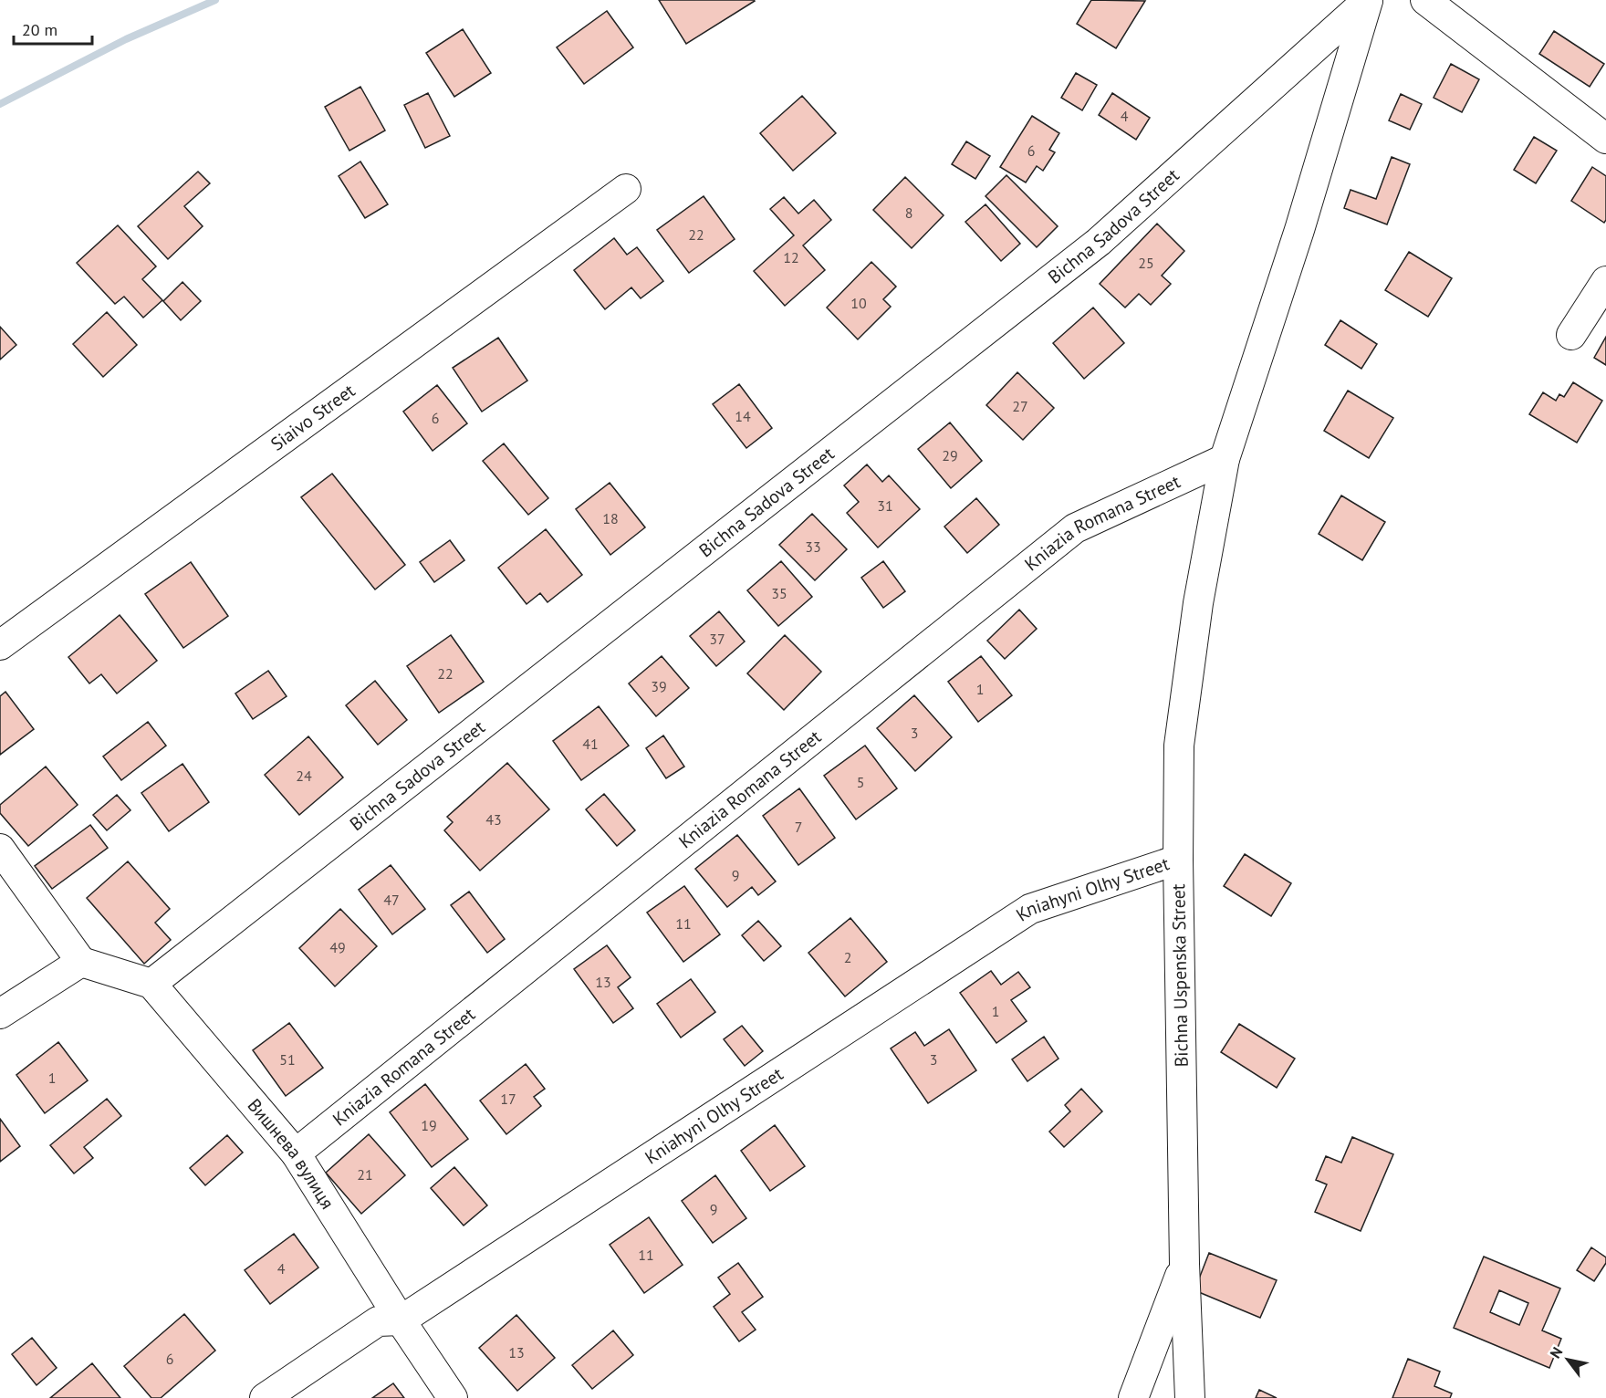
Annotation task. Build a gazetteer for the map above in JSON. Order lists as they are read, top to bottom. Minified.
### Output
{"streets":{"street":["Bichna Sadova Street","Siaivo Street","Kniazia Romana Street","Kniahyni Olhy Street","Bichna Uspenska Street","Вишнева вулиця"]},"crossings":[["Bichna Sadova Street","Kniazia Romana Street"],["Bichna Sadova Street","Bichna Uspenska Street"],["Bichna Sadova Street","Вишнева вулиця"],["Kniazia Romana Street","Bichna Uspenska Street"],["Kniazia Romana Street","Вишнева вулиця"],["Kniahyni Olhy Street","Bichna Uspenska Street"],["Kniahyni Olhy Street","Вишнева вулиця"]],"house_numbers":["4","6","8","22","12","25","10","27","14","6","29","31","18","33","35","37","22","39","1","3","41","24","5","43","7","9","47","11","49","2","13","1","51","3","1","17","19","21","9","11","4","13","6"],"scale_bar":"20 m","north":"top left"}
